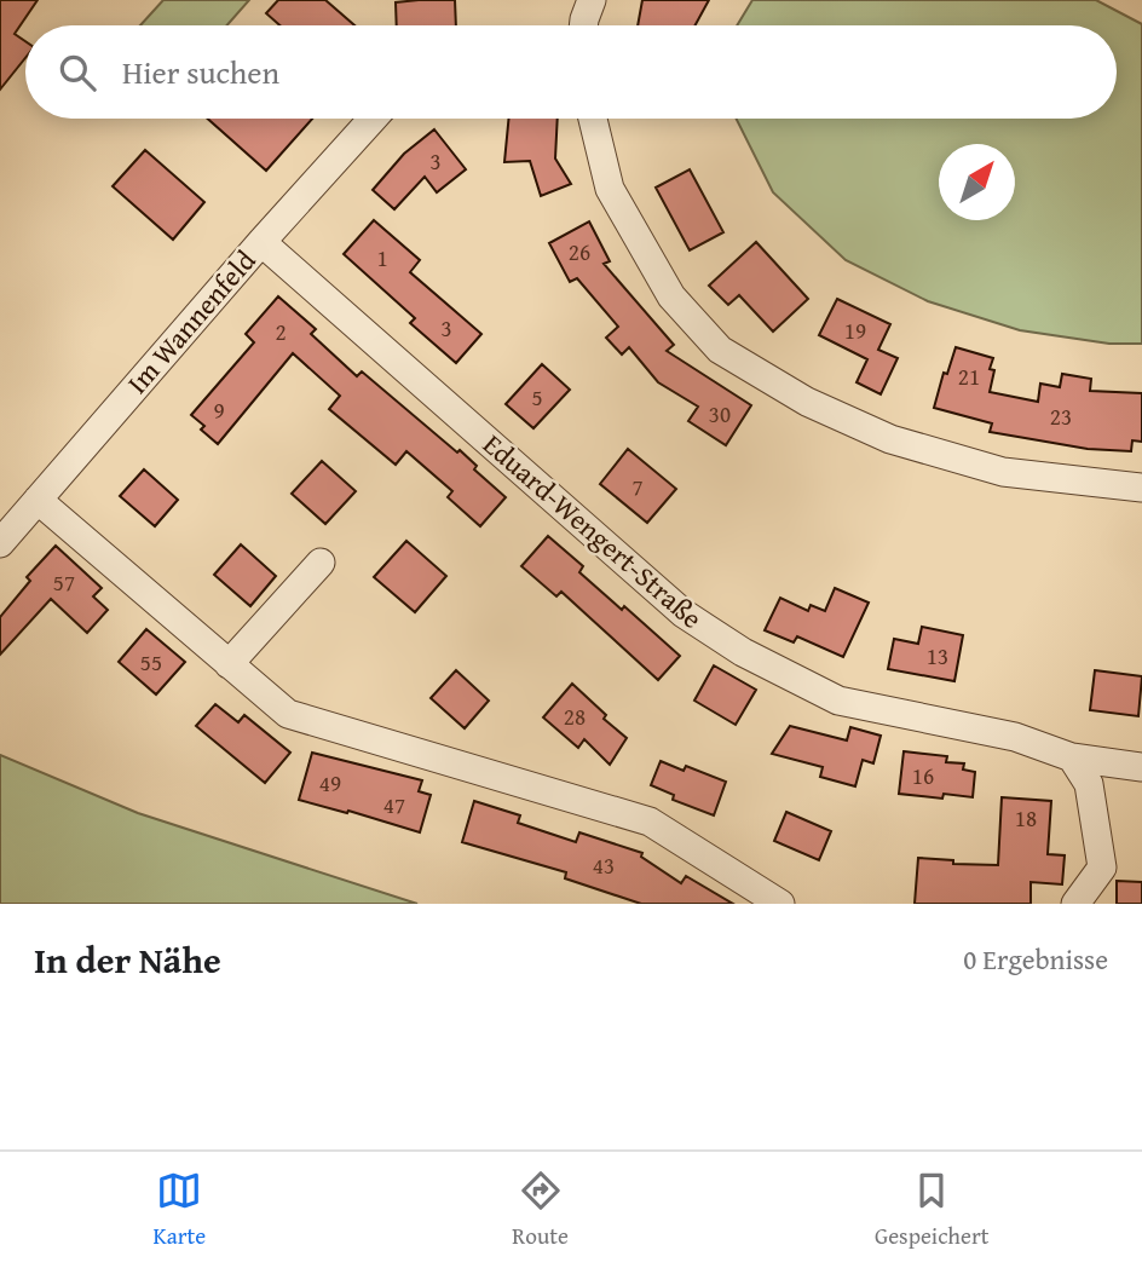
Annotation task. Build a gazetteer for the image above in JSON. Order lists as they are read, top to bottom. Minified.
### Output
{"streets":{"street":["Im Wannenfeld","Eduard-Wengert-Straße"]},"crossings":[["Im Wannenfeld","Eduard-Wengert-Straße"]],"house_numbers":["3","26","1","3","19","2","21","5","9","30","23","7","57","13","55","28","16","49","47","18","43"],"north":"top right","page":{"search":"Hier suchen","heading":["In der Nähe","0 Ergebnisse"],"nav":["Karte","Route","Gespeichert"]}}
